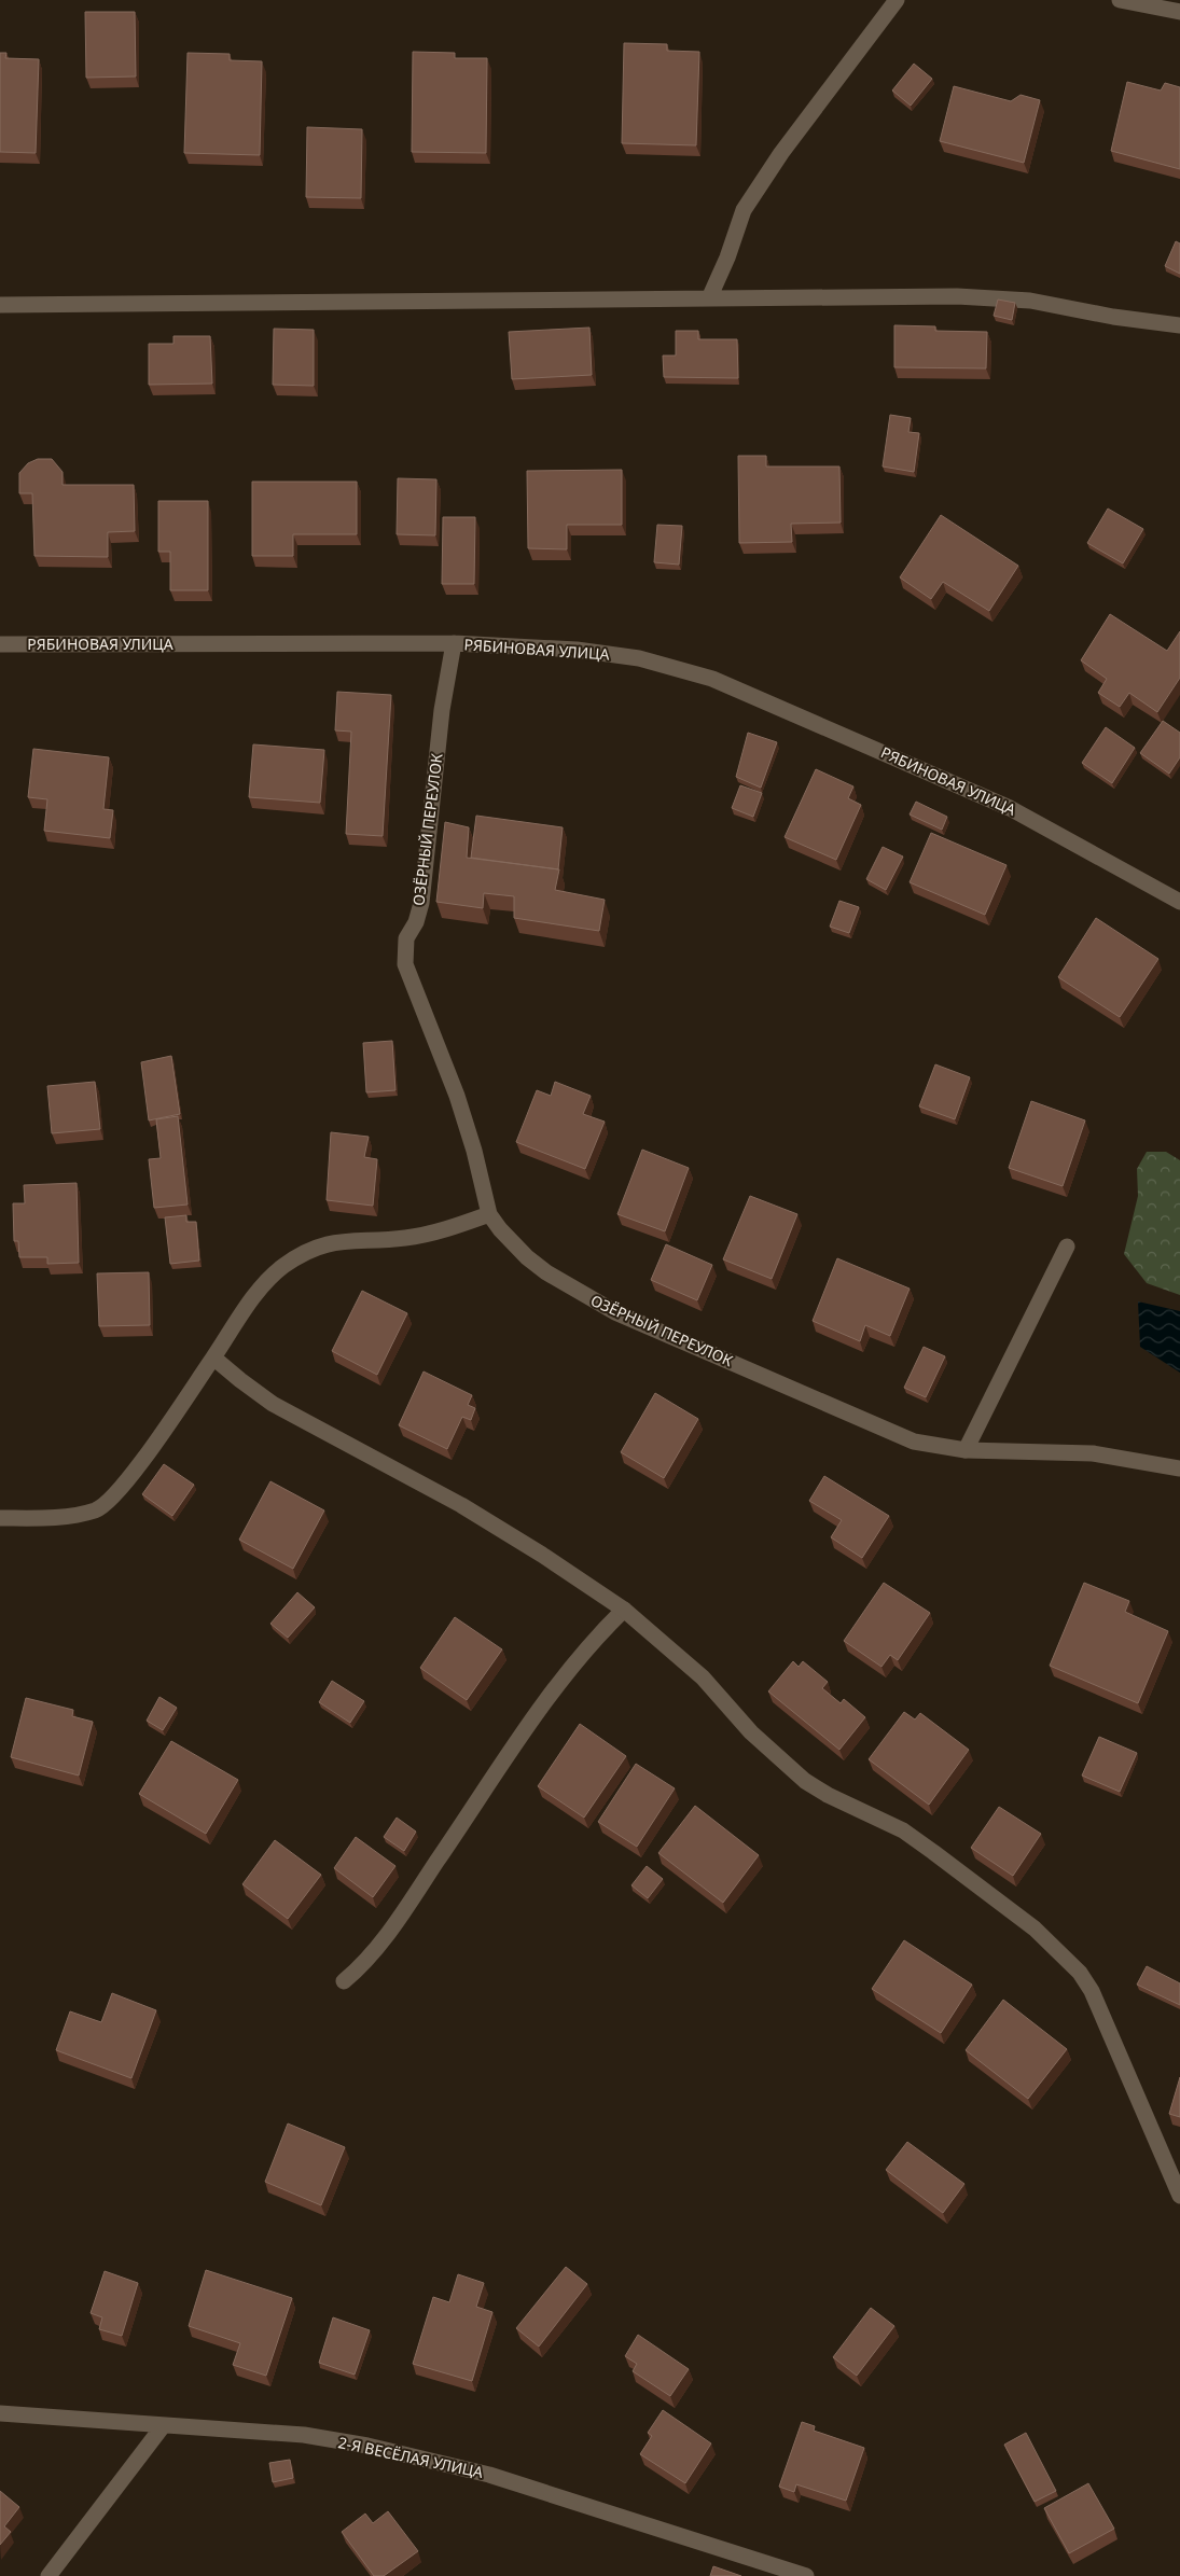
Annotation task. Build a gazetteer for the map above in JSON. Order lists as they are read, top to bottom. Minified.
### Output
{"streets":{"street":["РЯБИНОВАЯ УЛИЦА","ОЗЁРНЫЙ ПЕРЕУЛОК","2-Я ВЕСЁЛАЯ УЛИЦА"]},"crossings":[["РЯБИНОВАЯ УЛИЦА","ОЗЁРНЫЙ ПЕРЕУЛОК"]]}
